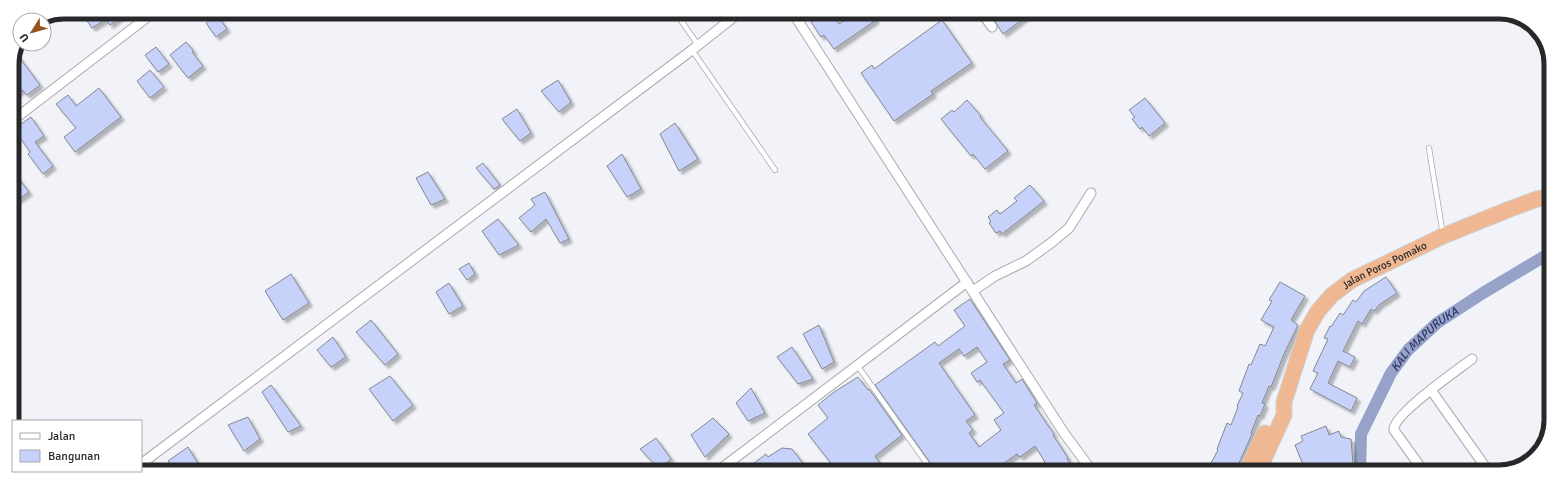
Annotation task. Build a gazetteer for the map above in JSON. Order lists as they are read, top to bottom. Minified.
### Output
{"streets":{"highway":["Jalan Poros Pomako"]},"water":["KALI MAPURUKA"],"legend":["Jalan","Bangunan"],"north":"bottom left"}
